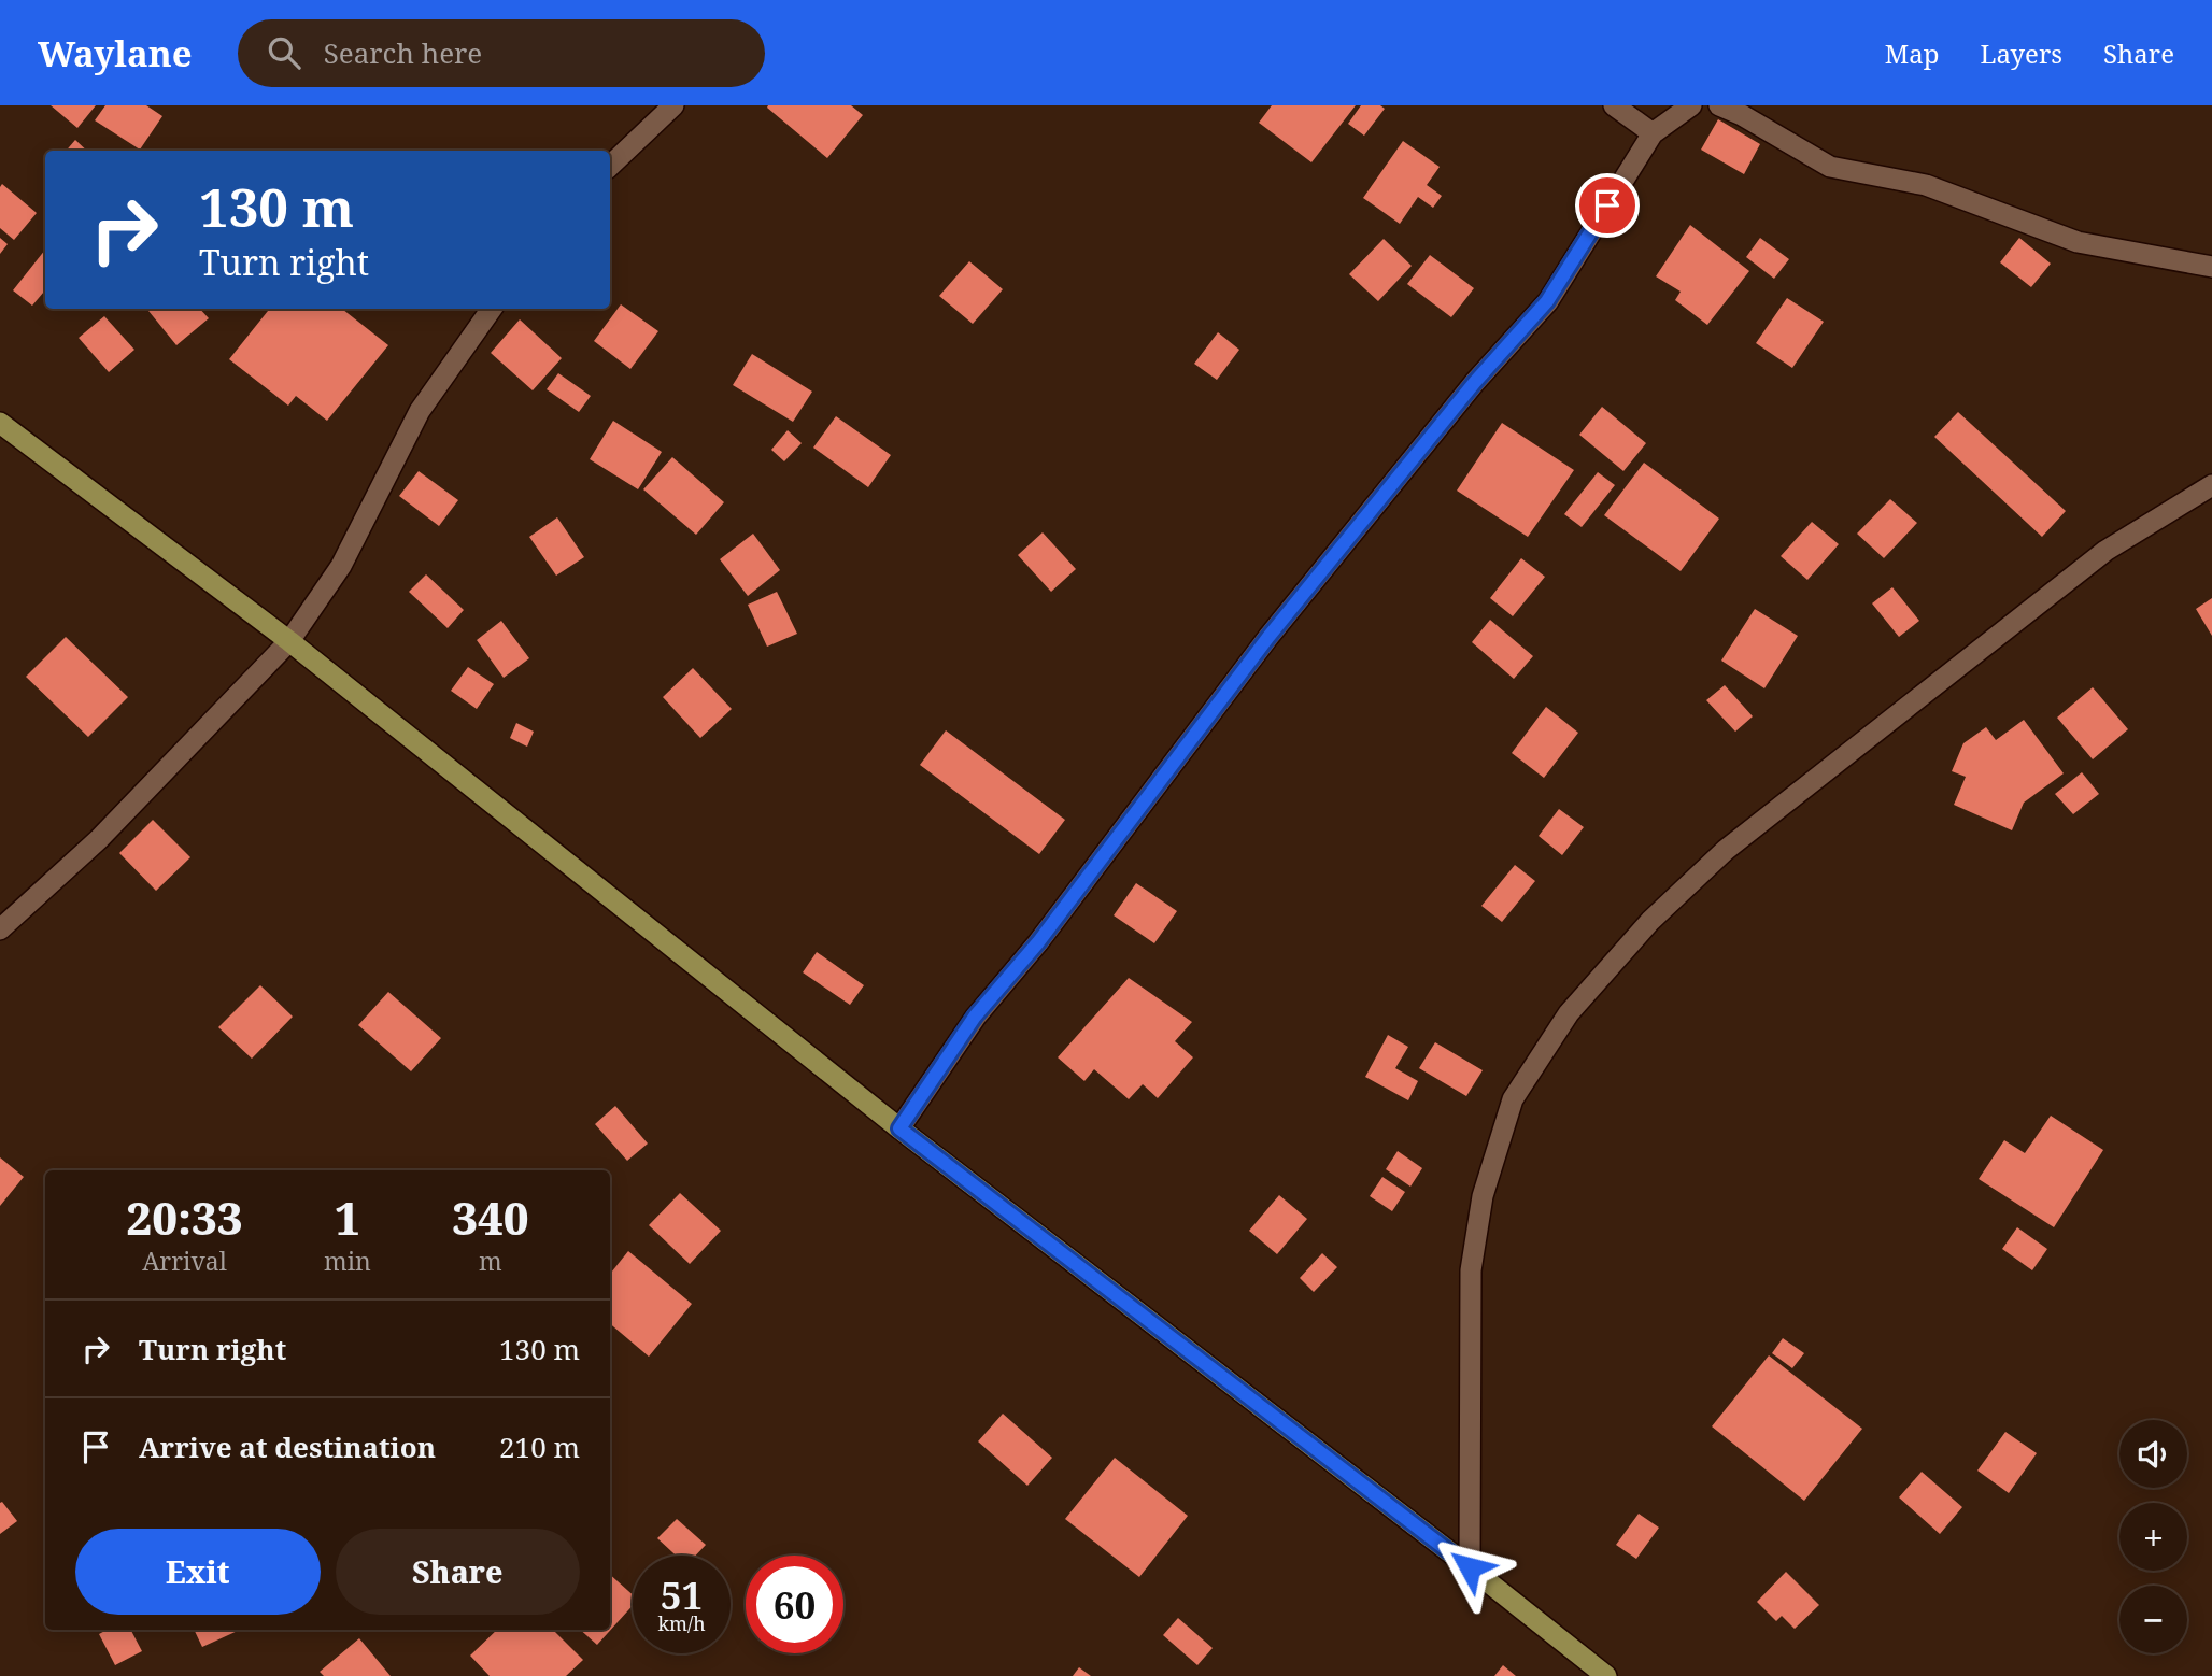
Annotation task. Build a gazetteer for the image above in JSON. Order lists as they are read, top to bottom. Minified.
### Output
{"page":{"header":"Waylane","search":"Search here","nav":["Map","Layers","Share"],"turn":["130 m","Turn right"],"eta":["20:33","Arrival","1","min","340","m"],"list":[{"name":"Turn right","value":"130 m"},{"name":"Arrive at destination","value":"210 m"}],"map_buttons":["+","−"],"buttons":["Exit","Share"],"speed":"51 km/h","limit":"60"}}
